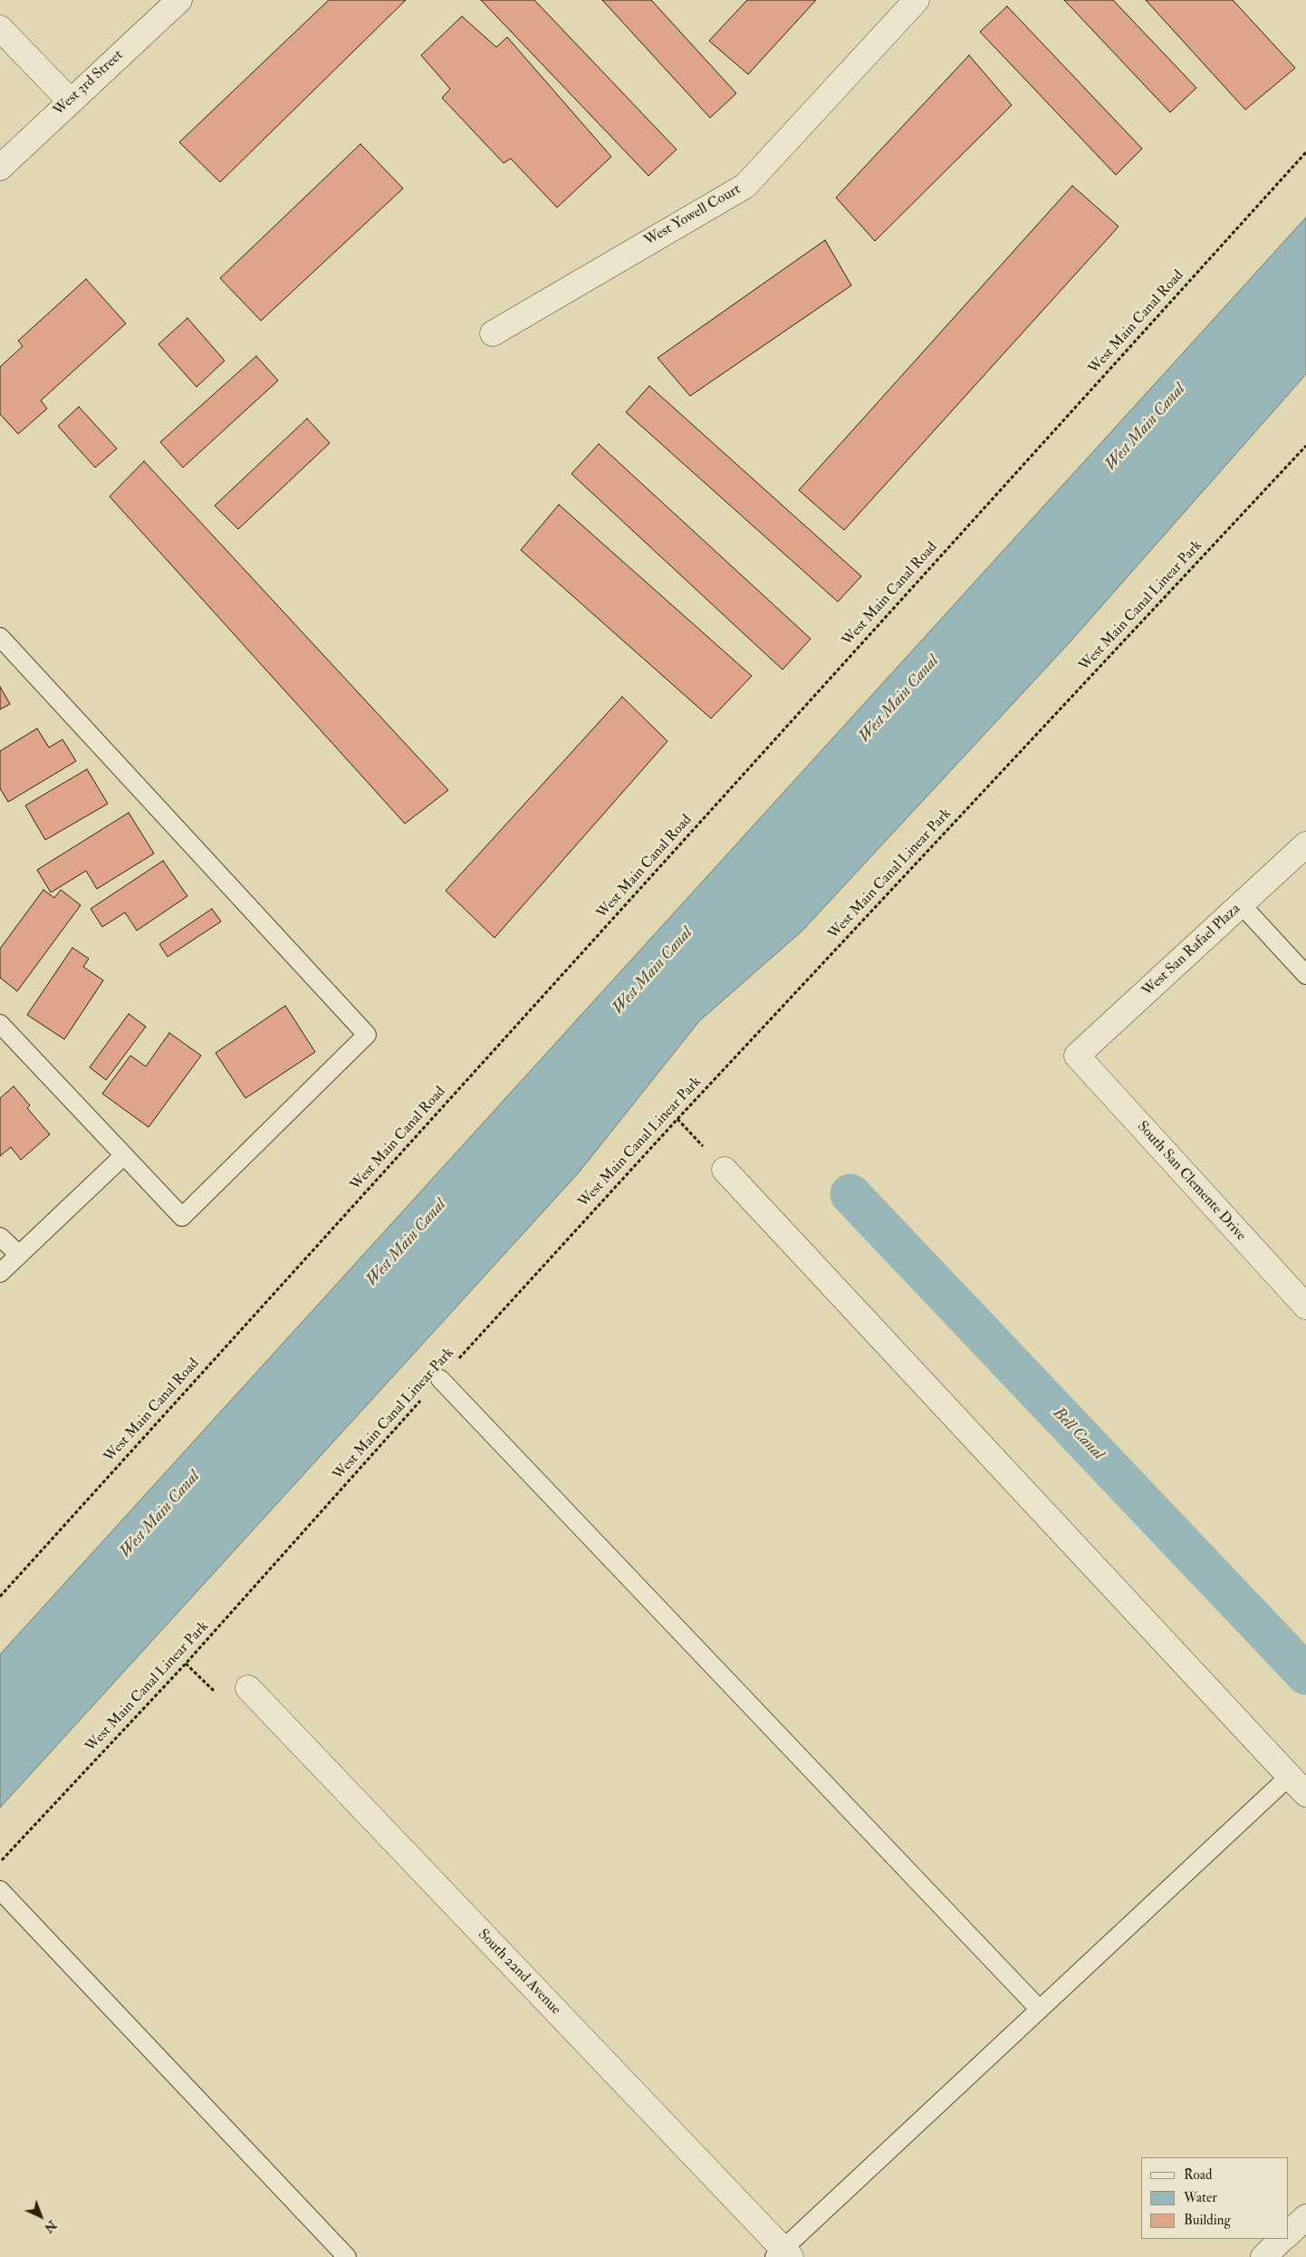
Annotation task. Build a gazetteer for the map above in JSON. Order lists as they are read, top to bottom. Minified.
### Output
{"streets":{"street":["West 3rd Street","West Yowell Court","West San Rafael Plaza","South San Clemente Drive","South 22nd Avenue"],"path":["West Main Canal Road","West Main Canal Linear Park"]},"crossings":[["West San Rafael Plaza","South San Clemente Drive"]],"water":["West Main Canal","Bell Canal"],"legend":["Road","Water","Building"],"north":"bottom right"}
